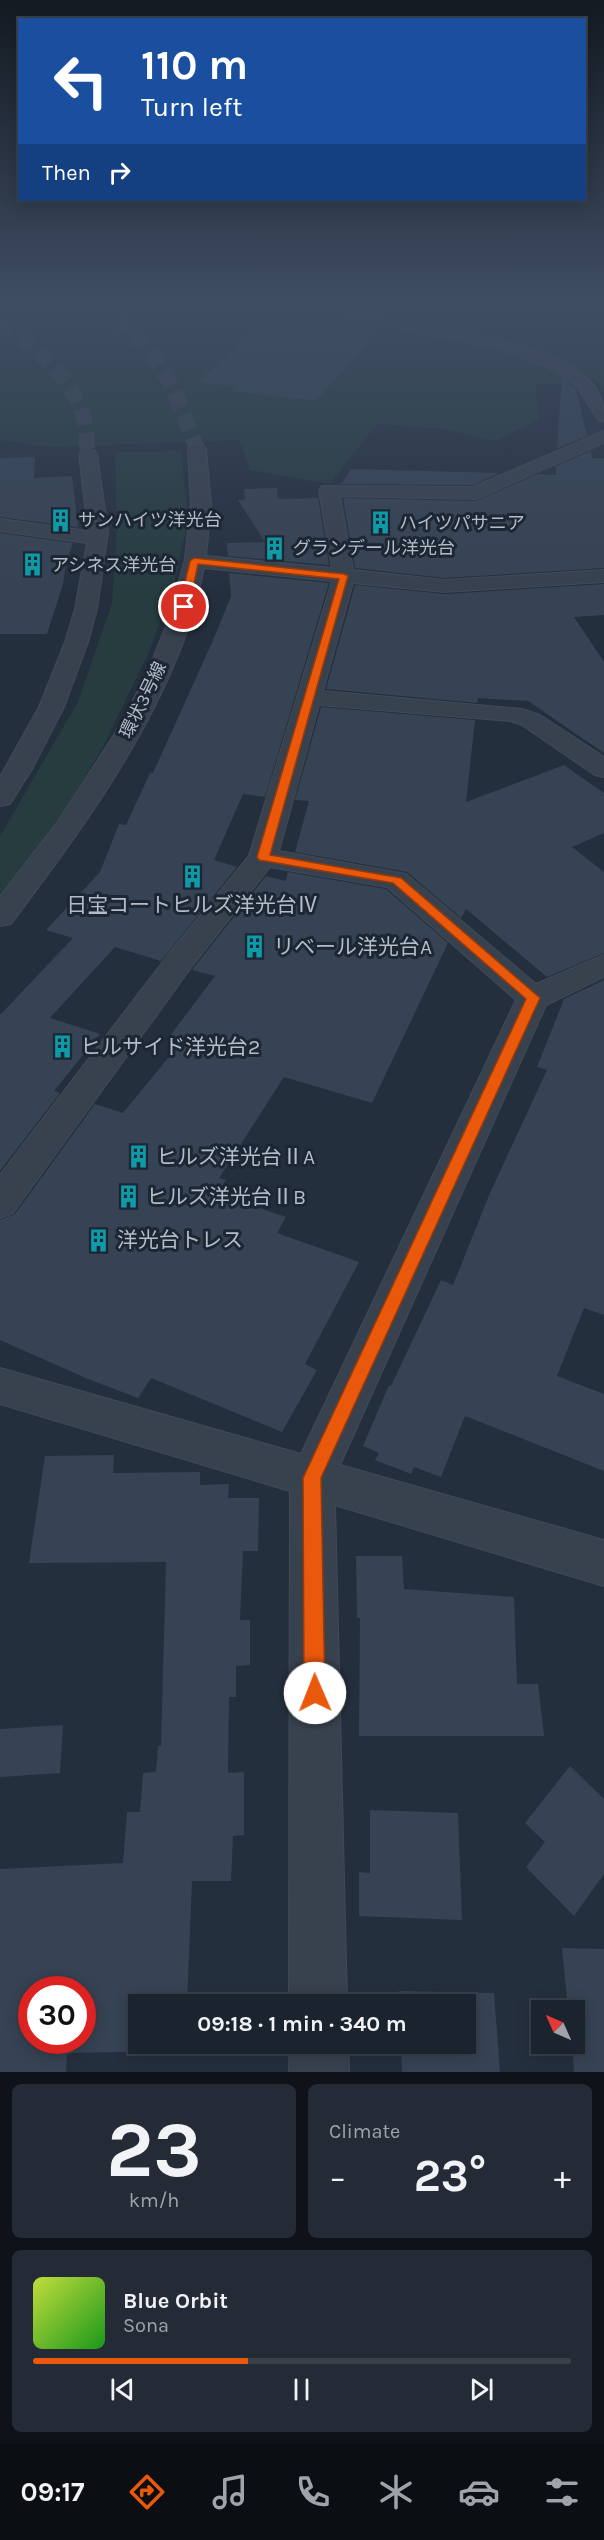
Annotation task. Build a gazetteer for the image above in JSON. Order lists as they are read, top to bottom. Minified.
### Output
{"streets":{"street":["環状3号線"]},"places":{"building":["サンハイツ洋光台","ハイツパサニア","グランデール洋光台","アシネス洋光台","日宝コートヒルズ洋光台Ⅳ","リベール洋光台A","ヒルサイド洋光台2","ヒルズ洋光台ⅡA","ヒルズ洋光台ⅡB","洋光台トレス"]},"north":"top left","page":{"turn":["110 m","Turn left"],"then":"Then","limit":"30","trip":"09:18 · 1 min · 340 m","tile":[["23","km/h"],"Climate"],"heat":["−","23°","+"],"song":["Blue Orbit","Sona"],"tabs":"09:17"}}
